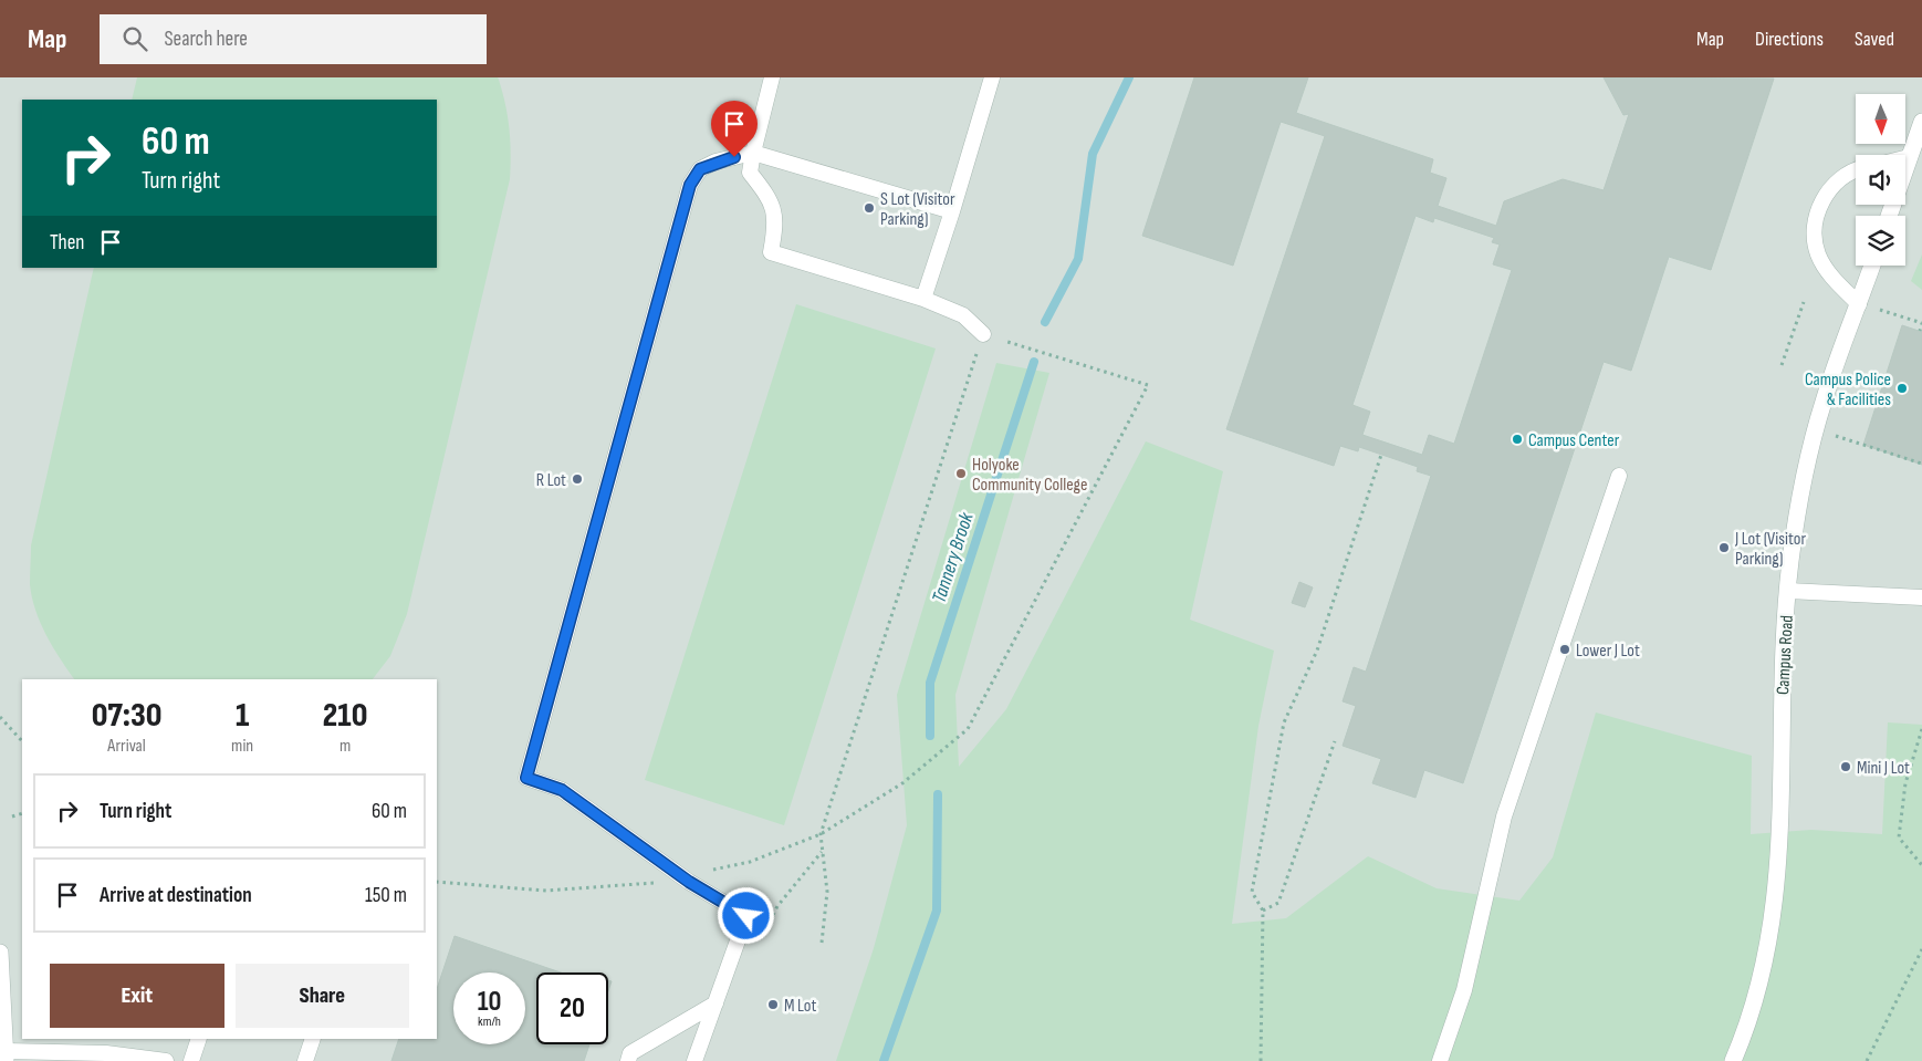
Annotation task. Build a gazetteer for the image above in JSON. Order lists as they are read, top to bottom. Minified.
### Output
{"streets":{"street":["Campus Road"]},"water":["Tannery Brook"],"places":["S Lot (Visitor Parking)","Campus Police & Facilities","Campus Center","Holyoke Community College","R Lot","J Lot (Visitor Parking)","Lower J Lot","Mini J Lot","M Lot"],"north":"bottom","page":{"header":"Map","search":"Search here","nav":["Map","Directions","Saved"],"turn":["60 m","Turn right"],"then":"Then","eta":["07:30","Arrival","1","min","210","m"],"list":[{"name":"Turn right","value":"60 m"},{"name":"Arrive at destination","value":"150 m"}],"buttons":["Exit","Share"],"speed":"10 km/h","limit":"20"}}
